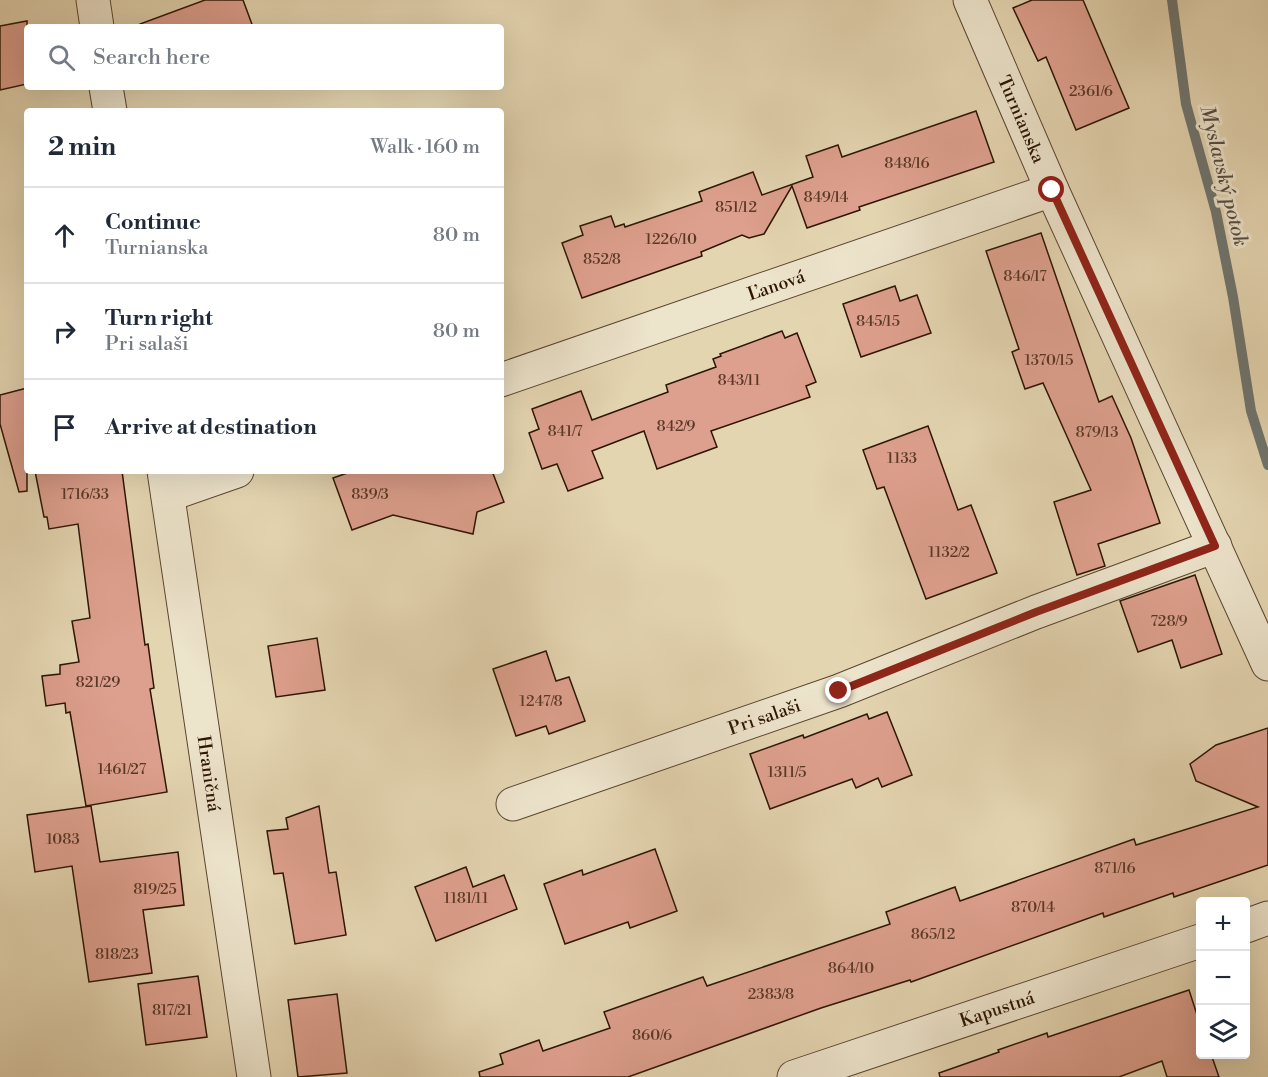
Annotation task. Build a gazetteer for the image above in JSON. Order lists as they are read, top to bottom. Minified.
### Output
{"streets":{"street":["Turnianska","Ľanová","Pri salaši","Hraničná","Kapustná"]},"crossings":[["Turnianska","Ľanová"],["Turnianska","Pri salaši"]],"water":["Myslavský potok"],"house_numbers":["2361/6","848/16","849/14","851/12","1226/10","852/8","846/17","845/15","1370/15","843/11","842/9","841/7","879/13","1133","1716/33","839/3","1132/2","728/9","821/29","1247/8","1461/27","1311/5","1083","871/16","819/25","1181/11","870/14","865/12","818/23","864/10","2383/8","817/21","860/6"],"page":{"search":"Search here","heading":["2 min","Walk · 160 m"],"list":[["Continue","Turnianska","80 m"],["Turn right","Pri salaši","80 m"],"Arrive at destination"],"map_buttons":["+","−"]}}
